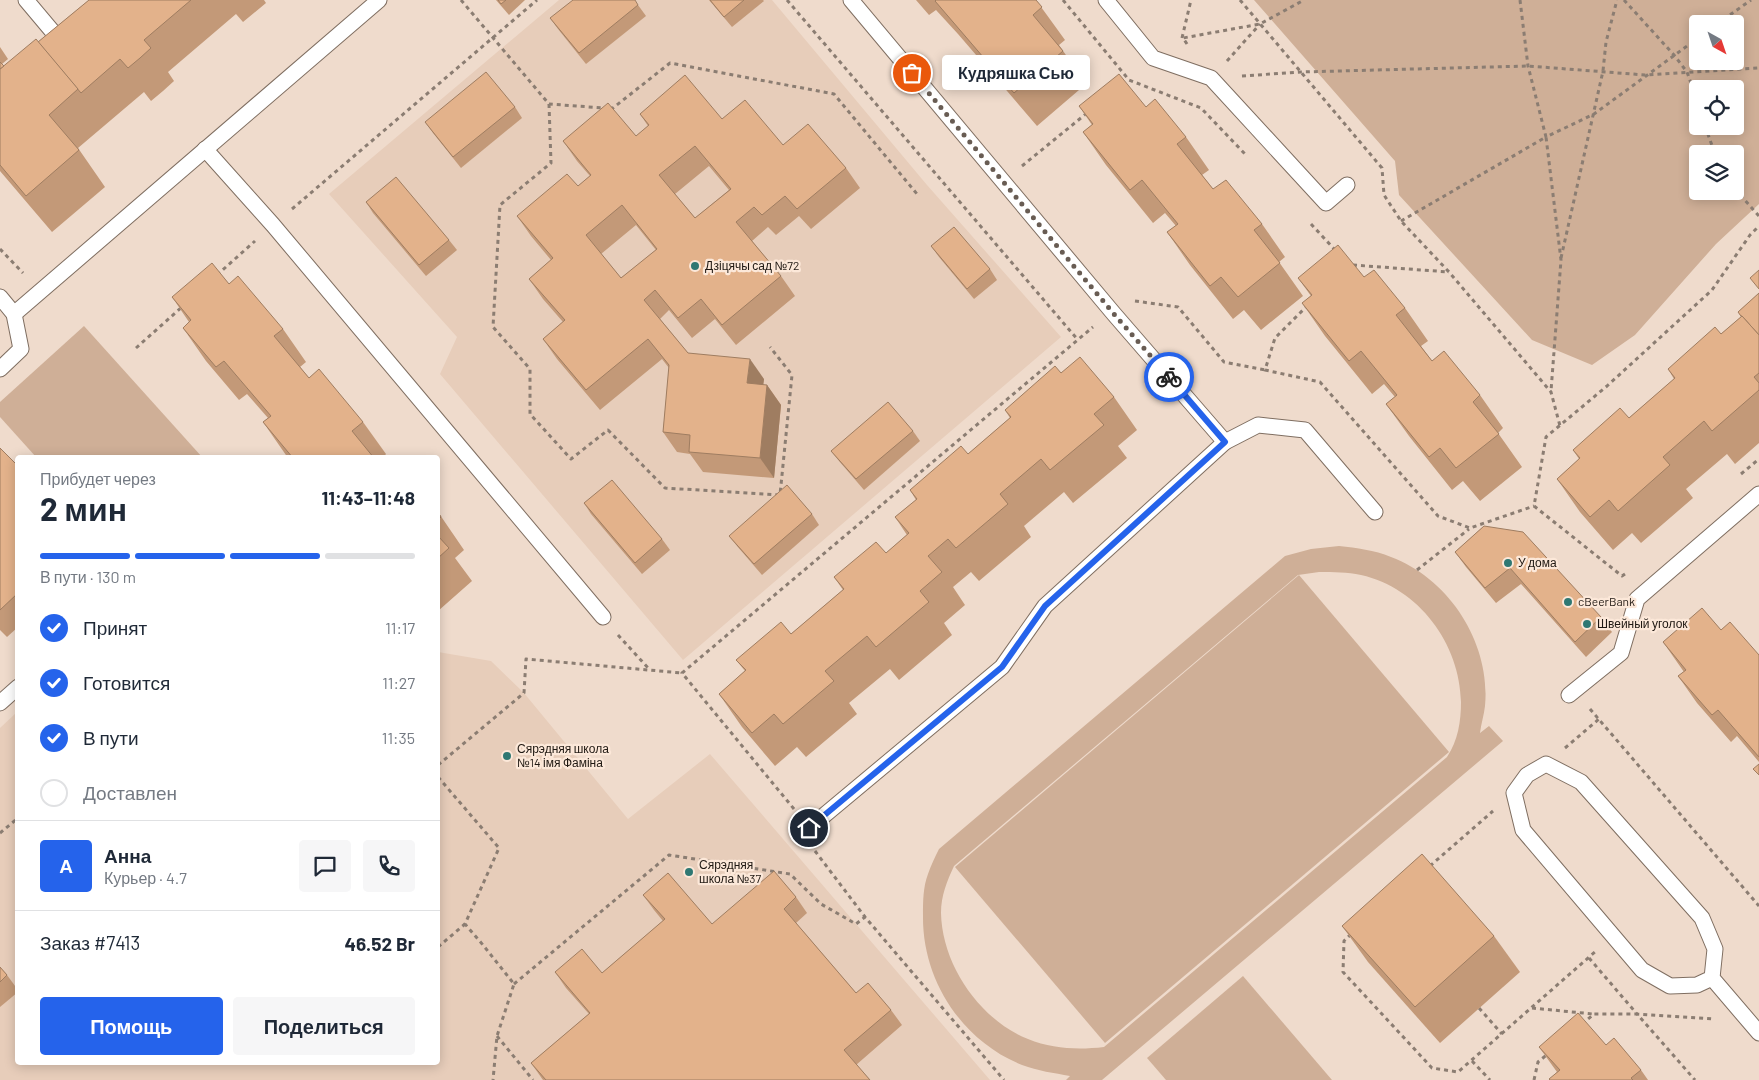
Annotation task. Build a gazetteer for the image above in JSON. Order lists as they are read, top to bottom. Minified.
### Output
{"places":["Кудряшка Сью","Дзіцячы сад №72","У дома","cBeerBank","Швейный уголок","Сярэдняя школа №14 імя Фаміна","Сярэдняя школа №37"],"north":"bottom right","page":{"bubble":"Кудряшка Сью","heading":["2 мин","Прибудет через","11:43–11:48"],"panel":["Анна","Курьер · 4.7","Заказ #7413","46.52 Br"],"bar":"В пути · 130 m","list":[["Принят","11:17"],["Готовится","11:27"],["В пути","11:35"],"Доставлен"],"round":"А","buttons":["Помощь","Поделиться"]}}
